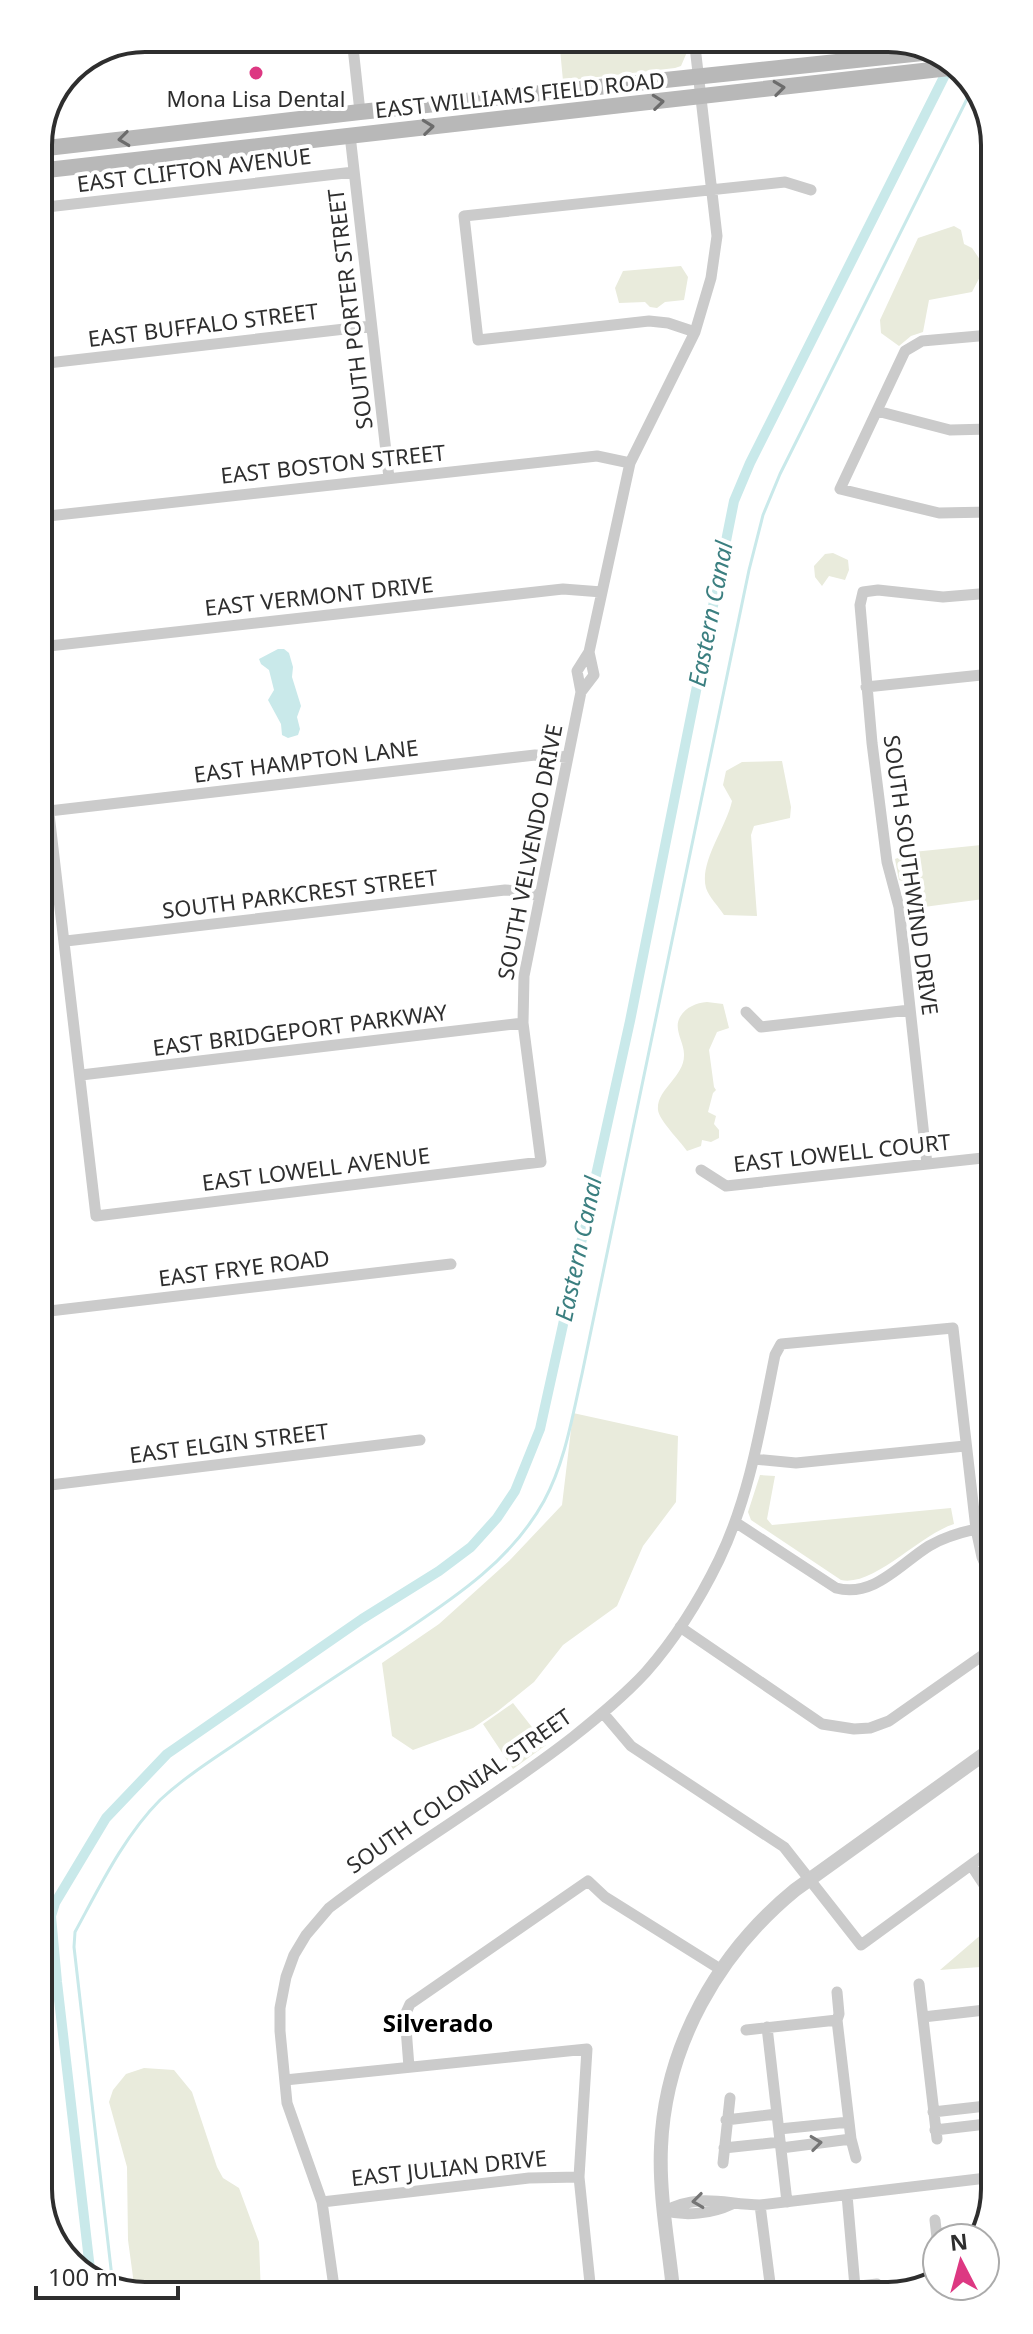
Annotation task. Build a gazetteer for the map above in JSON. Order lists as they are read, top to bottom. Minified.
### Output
{"streets":{"main road":["EAST WILLIAMS FIELD ROAD"],"street":["EAST CLIFTON AVENUE","SOUTH PORTER STREET","EAST BUFFALO STREET","EAST BOSTON STREET","EAST VERMONT DRIVE","EAST HAMPTON LANE","SOUTH VELVENDO DRIVE","SOUTH SOUTHWIND DRIVE","SOUTH PARKCREST STREET","EAST BRIDGEPORT PARKWAY","EAST LOWELL COURT","EAST LOWELL AVENUE","EAST FRYE ROAD","EAST ELGIN STREET","SOUTH COLONIAL STREET","EAST JULIAN DRIVE"]},"crossings":[["EAST WILLIAMS FIELD ROAD","SOUTH PORTER STREET"],["EAST WILLIAMS FIELD ROAD","SOUTH VELVENDO DRIVE"],["EAST CLIFTON AVENUE","SOUTH PORTER STREET"],["SOUTH PORTER STREET","EAST BUFFALO STREET"],["SOUTH PORTER STREET","EAST BOSTON STREET"],["EAST BOSTON STREET","SOUTH VELVENDO DRIVE"],["EAST VERMONT DRIVE","SOUTH VELVENDO DRIVE"],["EAST HAMPTON LANE","SOUTH VELVENDO DRIVE"],["SOUTH VELVENDO DRIVE","SOUTH PARKCREST STREET"],["SOUTH VELVENDO DRIVE","EAST BRIDGEPORT PARKWAY"],["SOUTH VELVENDO DRIVE","EAST LOWELL AVENUE"],["SOUTH SOUTHWIND DRIVE","EAST LOWELL COURT"],["EAST BRIDGEPORT PARKWAY","EAST LOWELL AVENUE"],["SOUTH COLONIAL STREET","EAST JULIAN DRIVE"]],"districts":["Silverado"],"water":["Eastern Canal"],"places":["Mona Lisa Dental"],"scale_bar":"100 m","north":"top"}
